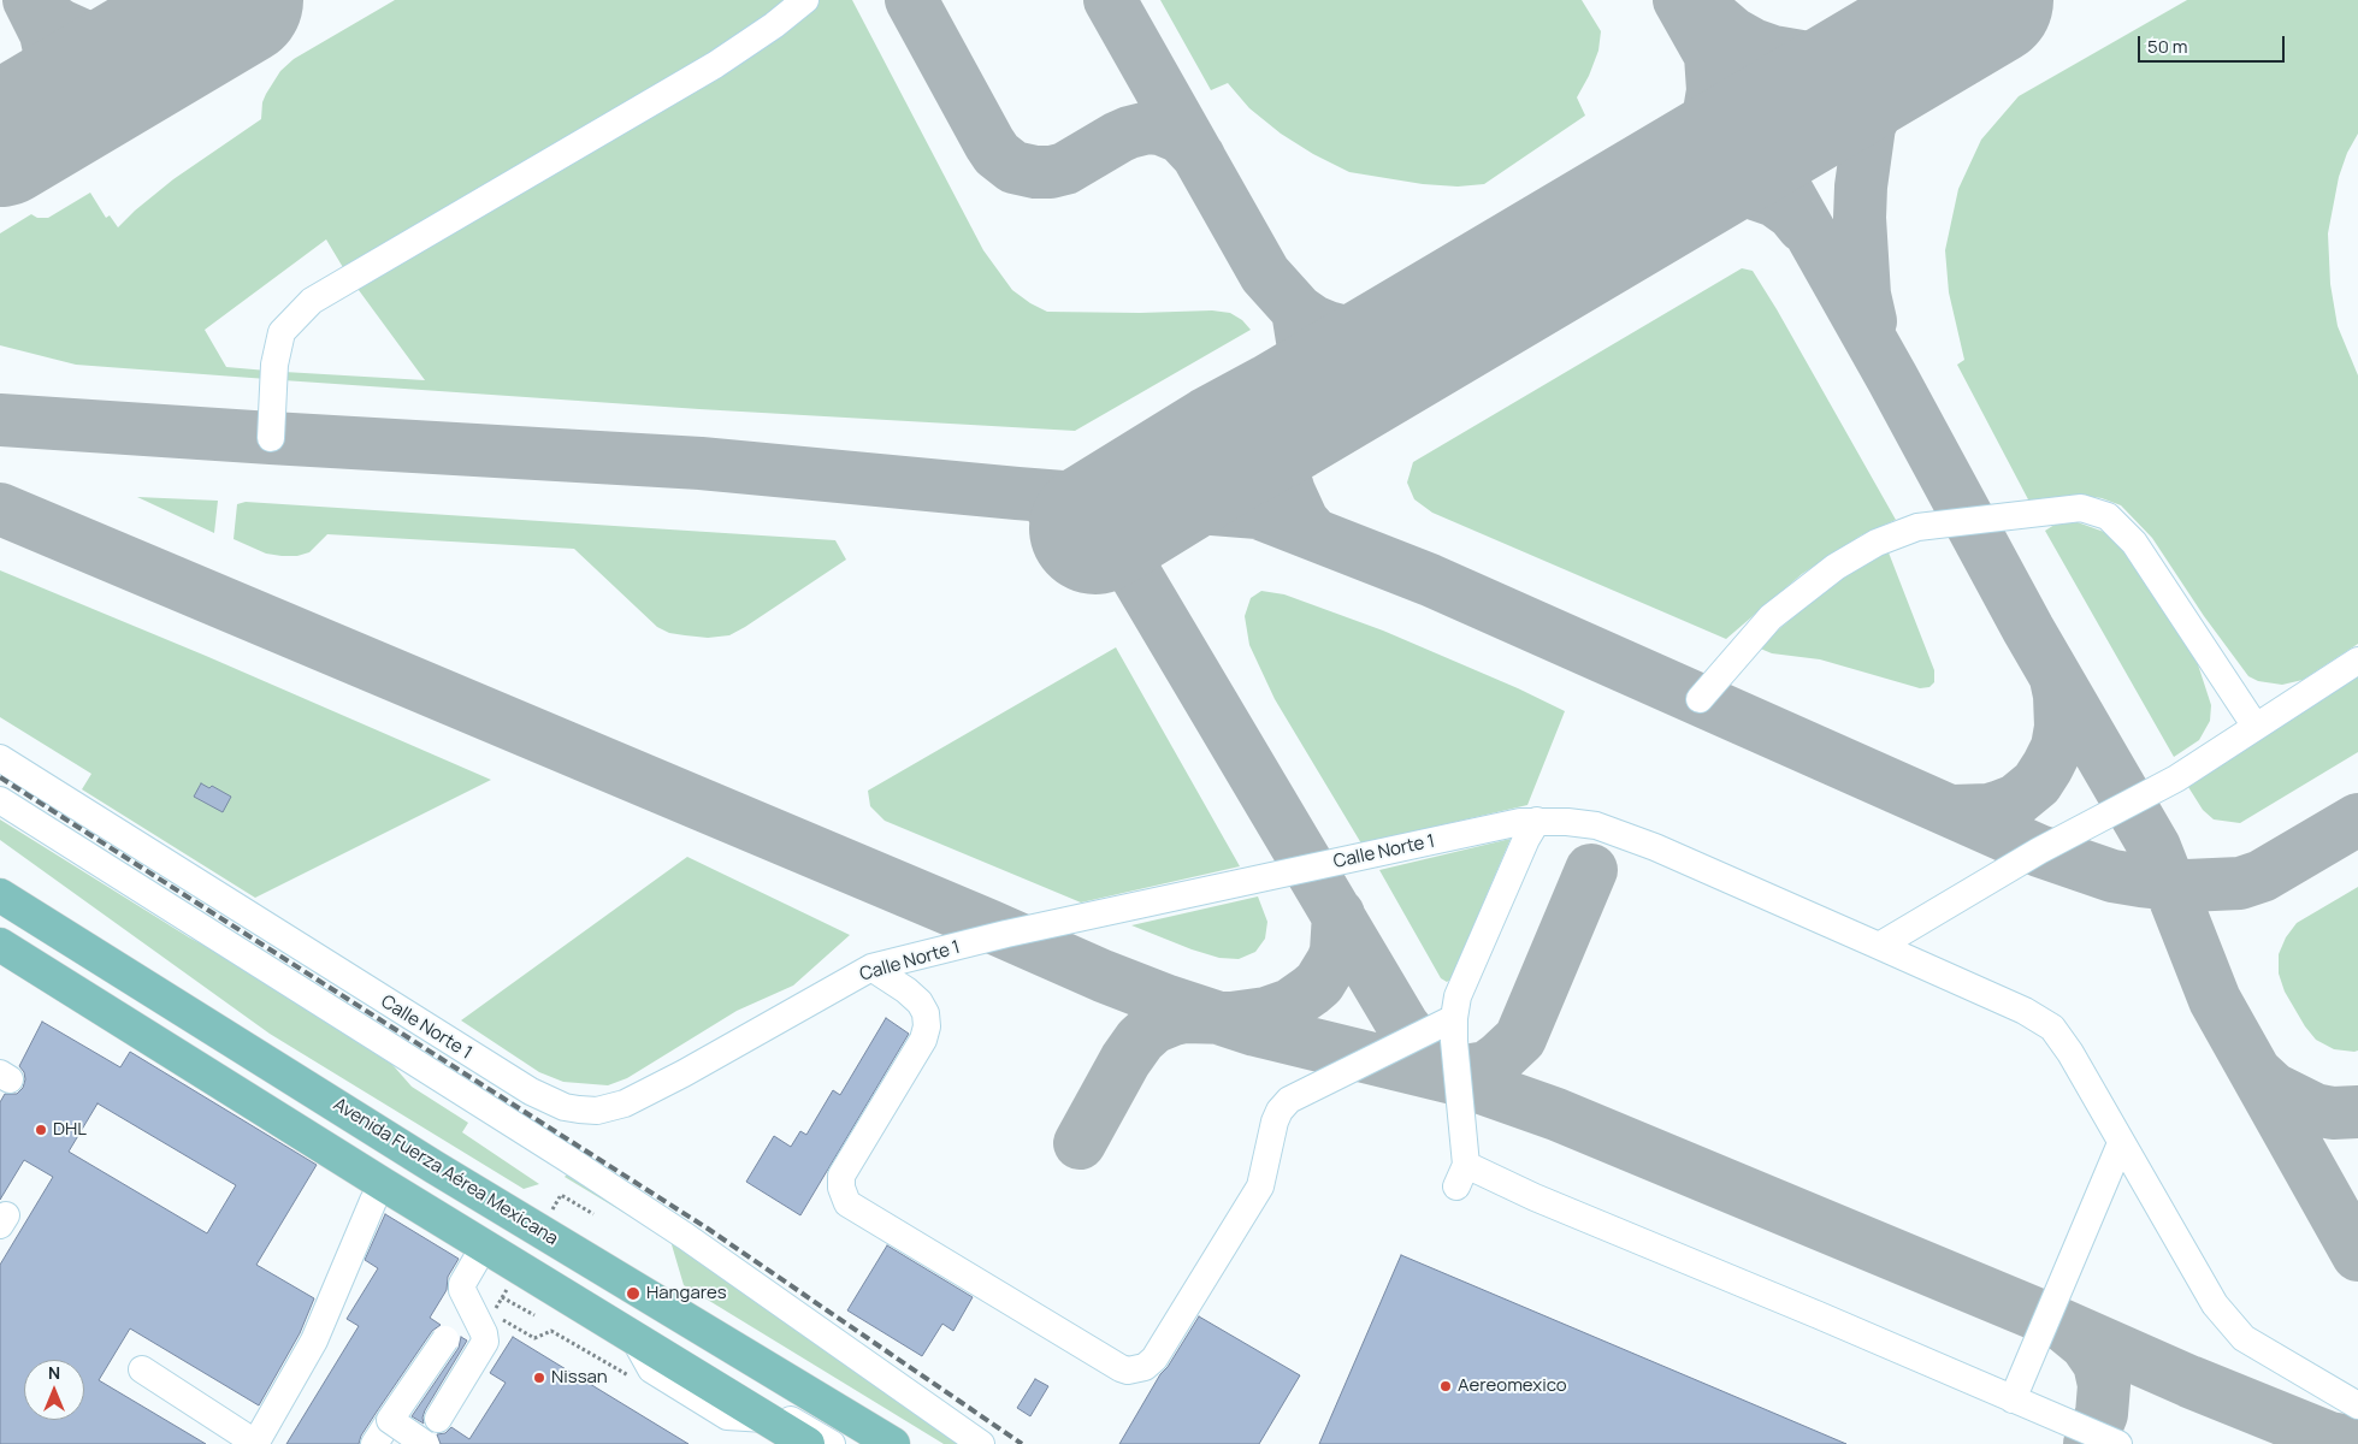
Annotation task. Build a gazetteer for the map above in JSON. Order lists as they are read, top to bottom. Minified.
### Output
{"streets":{"main road":["Avenida Fuerza Aérea Mexicana"],"street":["Calle Norte 1"]},"places":["DHL","Hangares","Nissan","Aereomexico"],"scale_bar":"50 m","north":"top"}
